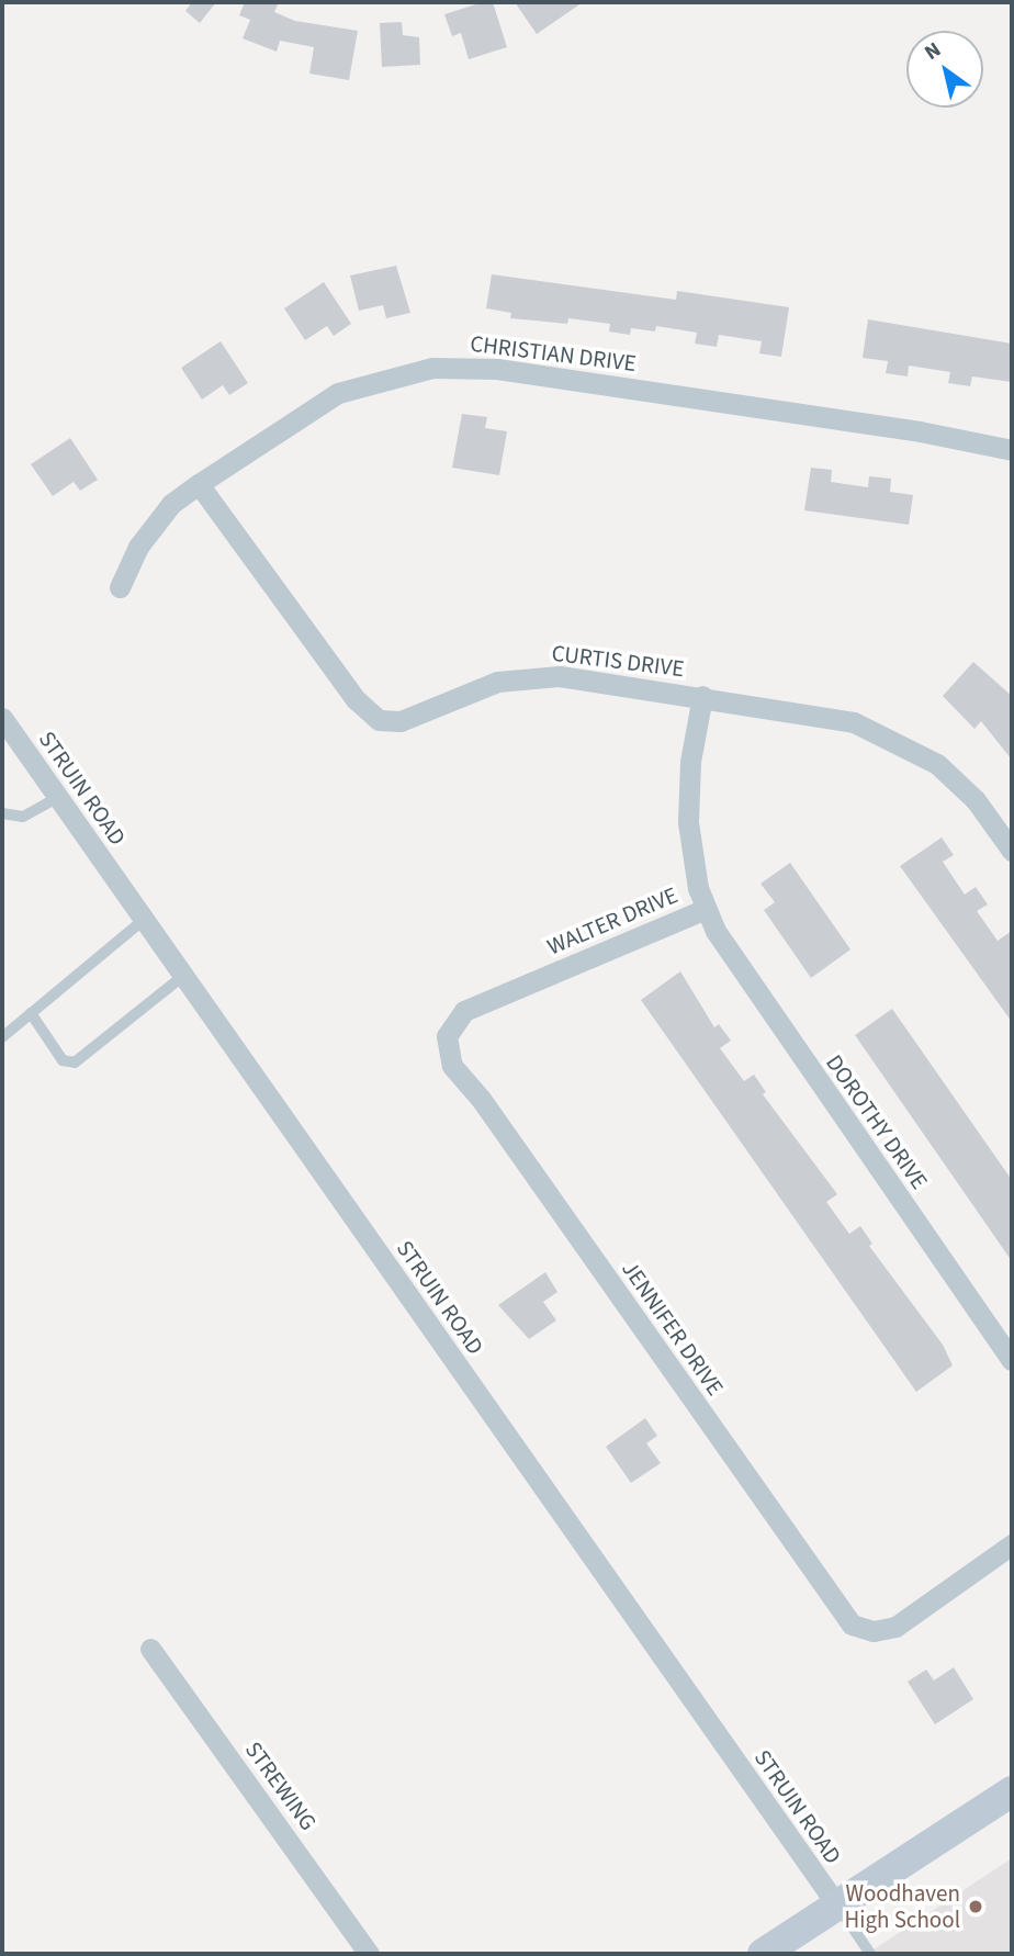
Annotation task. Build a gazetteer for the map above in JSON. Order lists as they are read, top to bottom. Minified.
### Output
{"streets":{"street":["CHRISTIAN DRIVE","CURTIS DRIVE","STRUIN ROAD","WALTER DRIVE","DOROTHY DRIVE","JENNIFER DRIVE","STREWING"]},"crossings":[["CHRISTIAN DRIVE","CURTIS DRIVE"],["CURTIS DRIVE","WALTER DRIVE"],["WALTER DRIVE","DOROTHY DRIVE"],["WALTER DRIVE","JENNIFER DRIVE"]],"places":["Woodhaven High School"],"north":"top left"}
